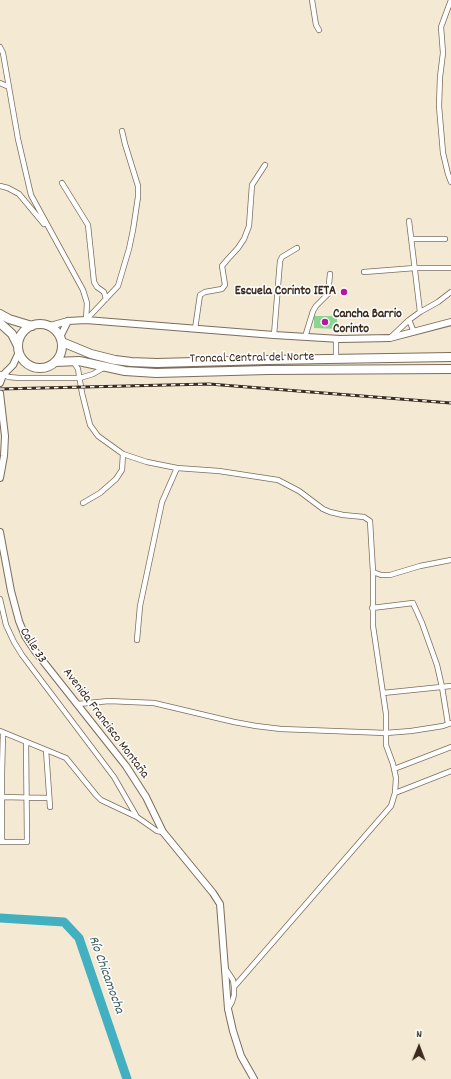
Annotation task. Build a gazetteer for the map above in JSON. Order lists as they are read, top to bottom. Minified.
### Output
{"streets":{"highway":["Troncal Central del Norte"],"main road":["Avenida Francisco Montaña"],"street":["Calle 33"]},"water":["Río Chicamocha"],"places":["Escuela Corinto IETA","Cancha Barrio Corinto"],"north":"top"}
